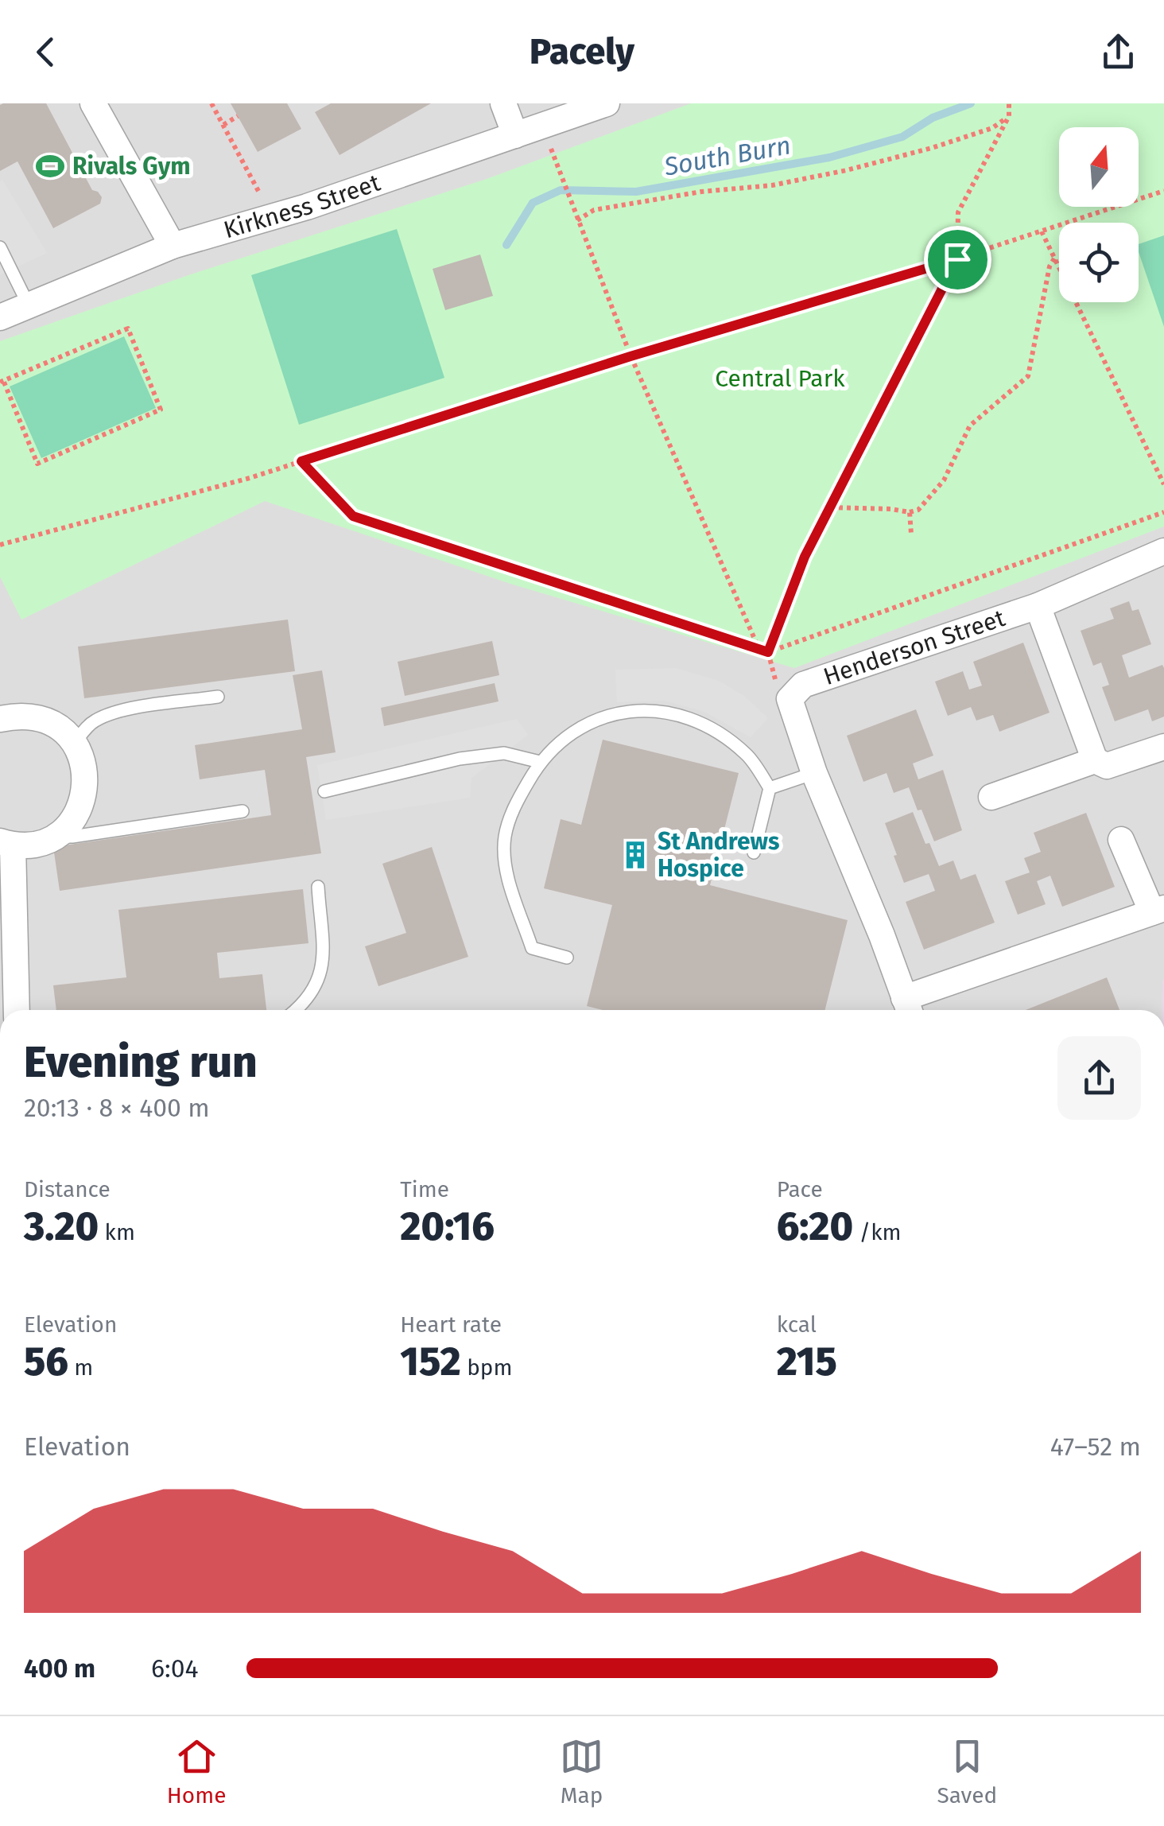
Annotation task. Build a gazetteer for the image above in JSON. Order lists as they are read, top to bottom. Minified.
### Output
{"streets":{"street":["Kirkness Street","Henderson Street"]},"water":["South Burn"],"parks":["Central Park"],"places":{"sports":["Rivals Gym"],"building":["St Andrews Hospice"]},"north":"top","page":{"header":"Pacely","heading":["Evening run","20:13 · 8 × 400 m"],"stats":[["Distance","3.20 km"],["Time","20:16"],["Pace","6:20 /km"],["Elevation","56 m"],["Heart rate","152 bpm"],["kcal","215"]],"chart":["Elevation","47–52 m"],"list":[{"name":"400 m","note":"6:04"}],"tabs":["Home","Map","Saved"]}}
